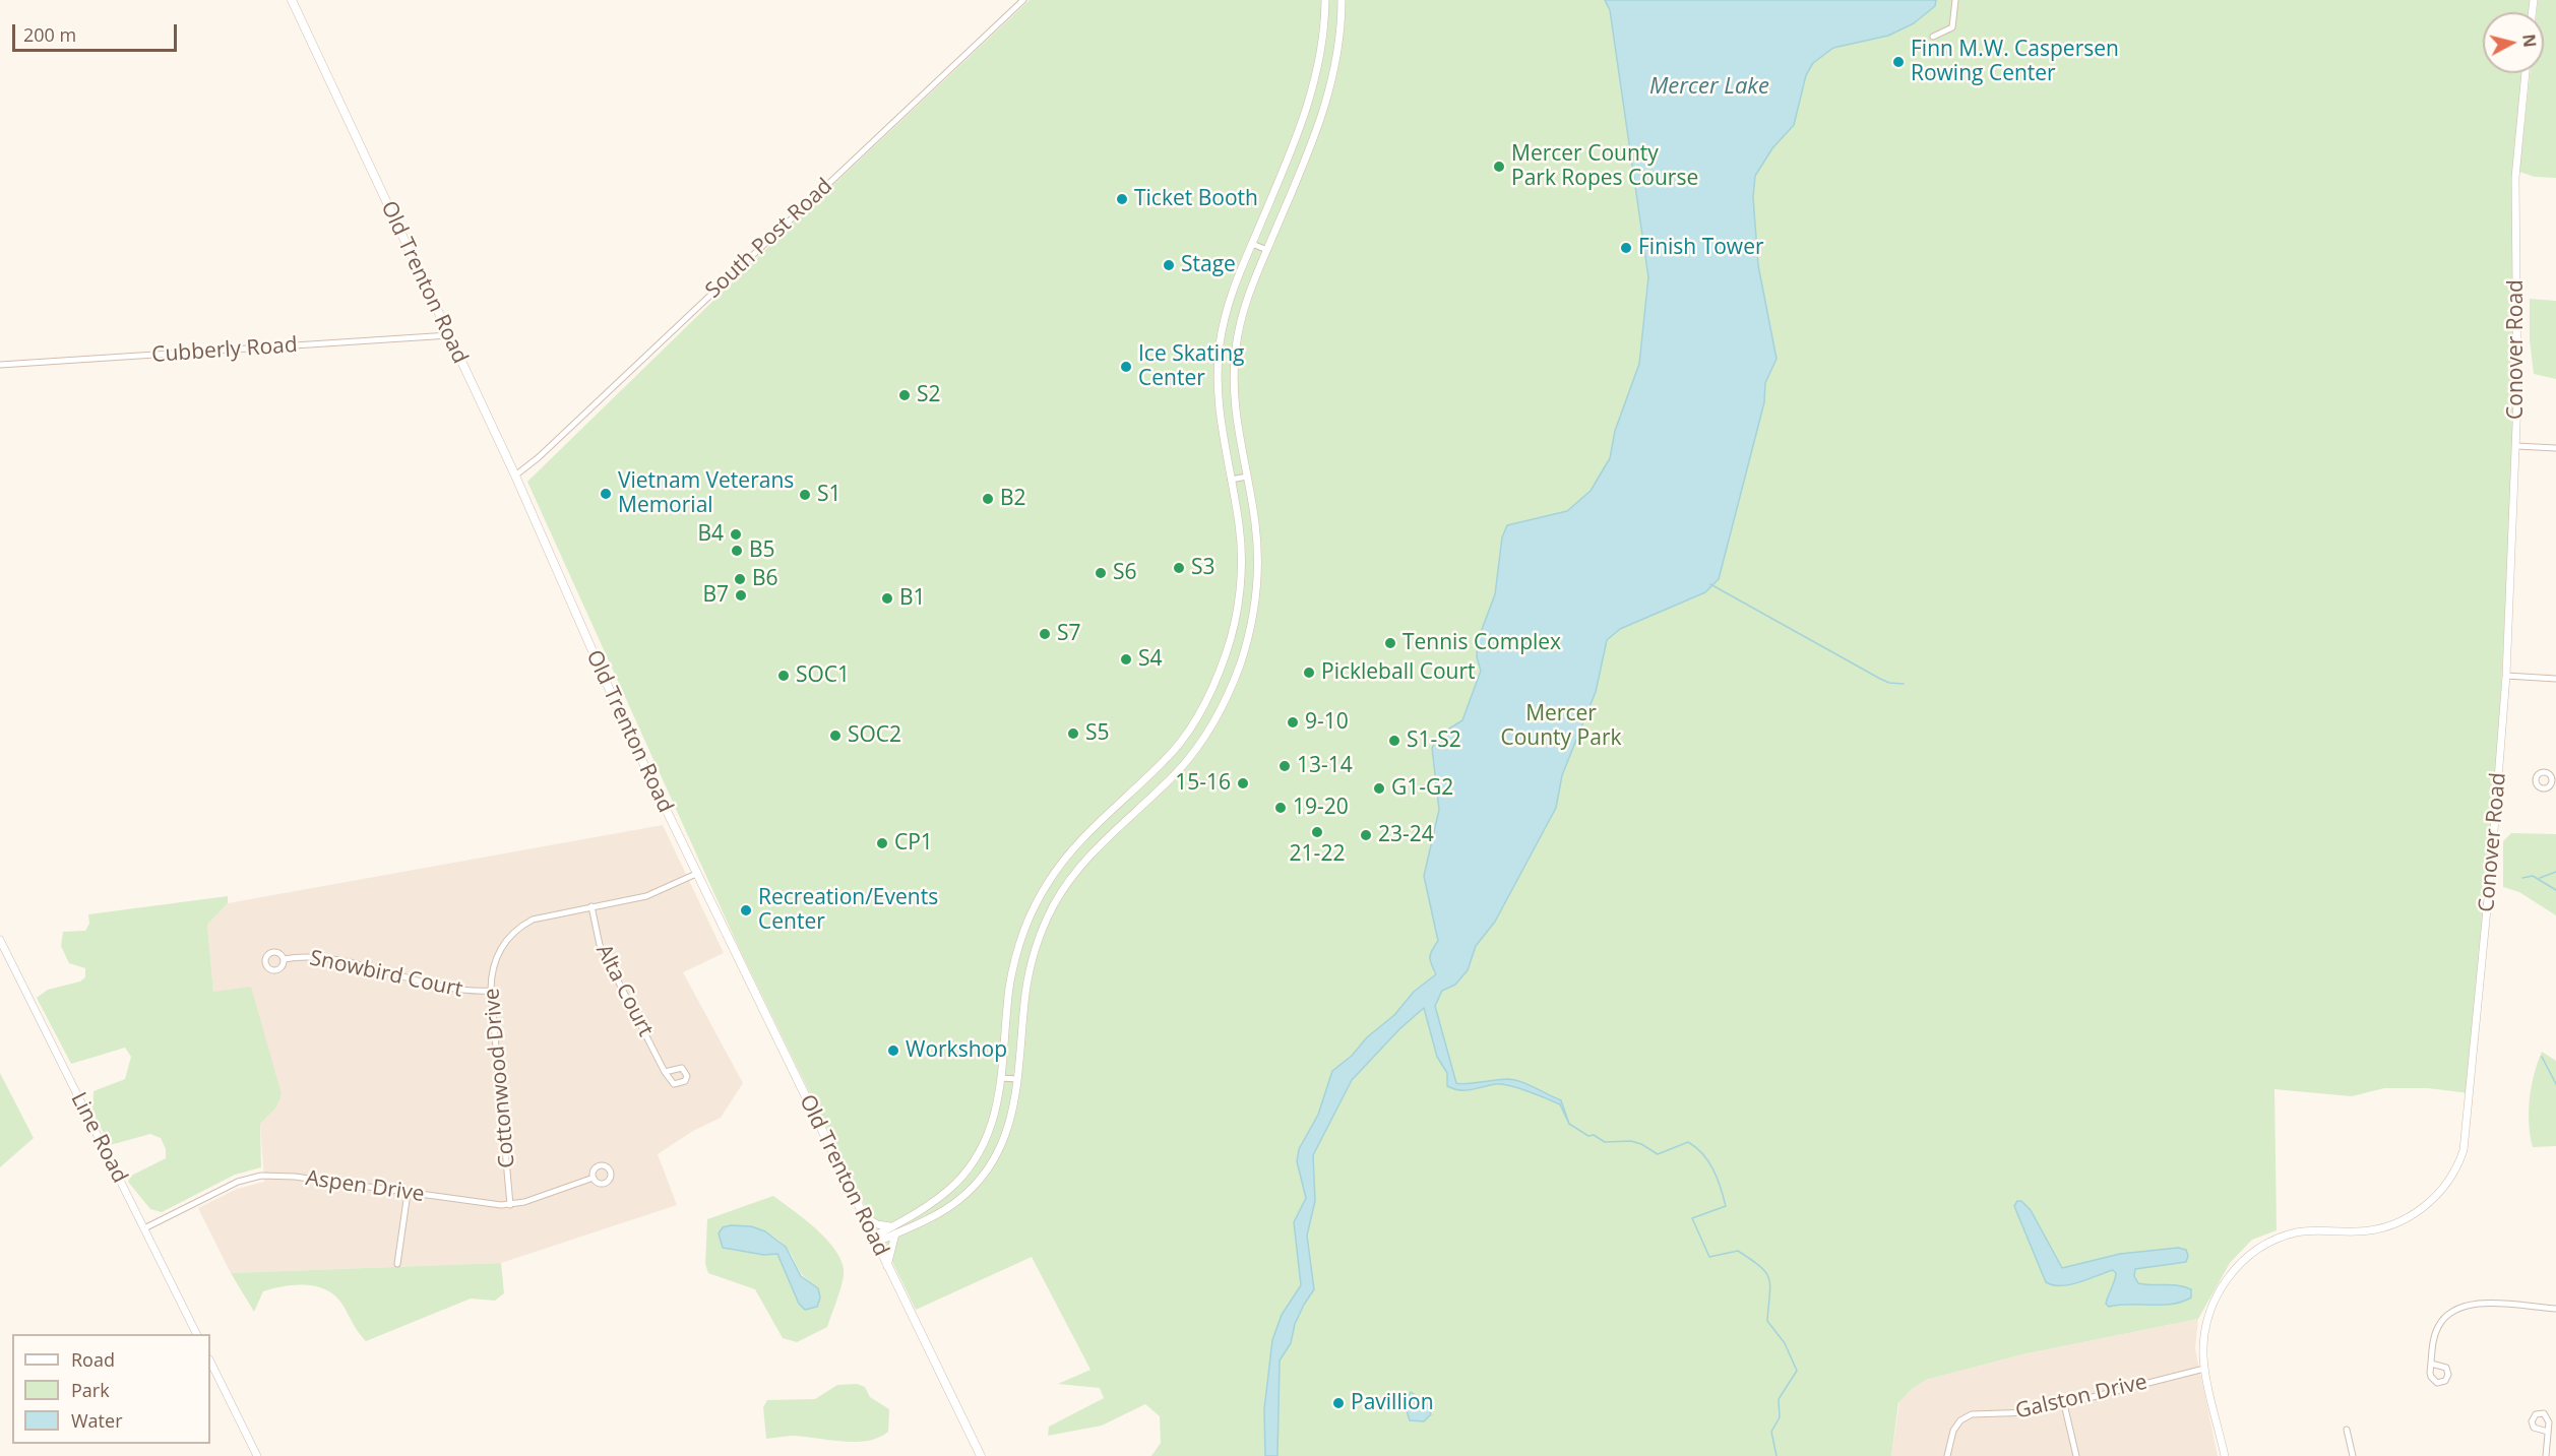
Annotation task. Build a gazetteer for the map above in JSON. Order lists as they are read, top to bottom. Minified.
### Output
{"streets":{"main road":["Old Trenton Road"],"street":["South Post Road","Conover Road","Cubberly Road","Snowbird Court","Alta Court","Cottonwood Drive","Line Road","Aspen Drive","Galston Drive"]},"crossings":[["South Post Road","Old Trenton Road"],["Old Trenton Road","Cubberly Road"],["Old Trenton Road","Cottonwood Drive"],["Conover Road","Galston Drive"],["Snowbird Court","Cottonwood Drive"],["Alta Court","Cottonwood Drive"],["Cottonwood Drive","Aspen Drive"],["Line Road","Aspen Drive"]],"water":["Mercer Lake"],"parks":["Mercer County Park"],"places":["Finn M.W. Caspersen Rowing Center","Mercer County Park Ropes Course","Ticket Booth","Finish Tower","Stage","Ice Skating Center","S2","Vietnam Veterans Memorial","S1","B2","B4","B5","S3","S6","B6","B7","B1","S7","Tennis Complex","S4","Pickleball Court","SOC1","9-10","S5","SOC2","S1-S2","13-14","15-16","G1-G2","19-20","21-22","23-24","CP1","Recreation/Events Center","Workshop","Pavillion"],"legend":["Road","Park","Water"],"scale_bar":"200 m","north":"right"}
